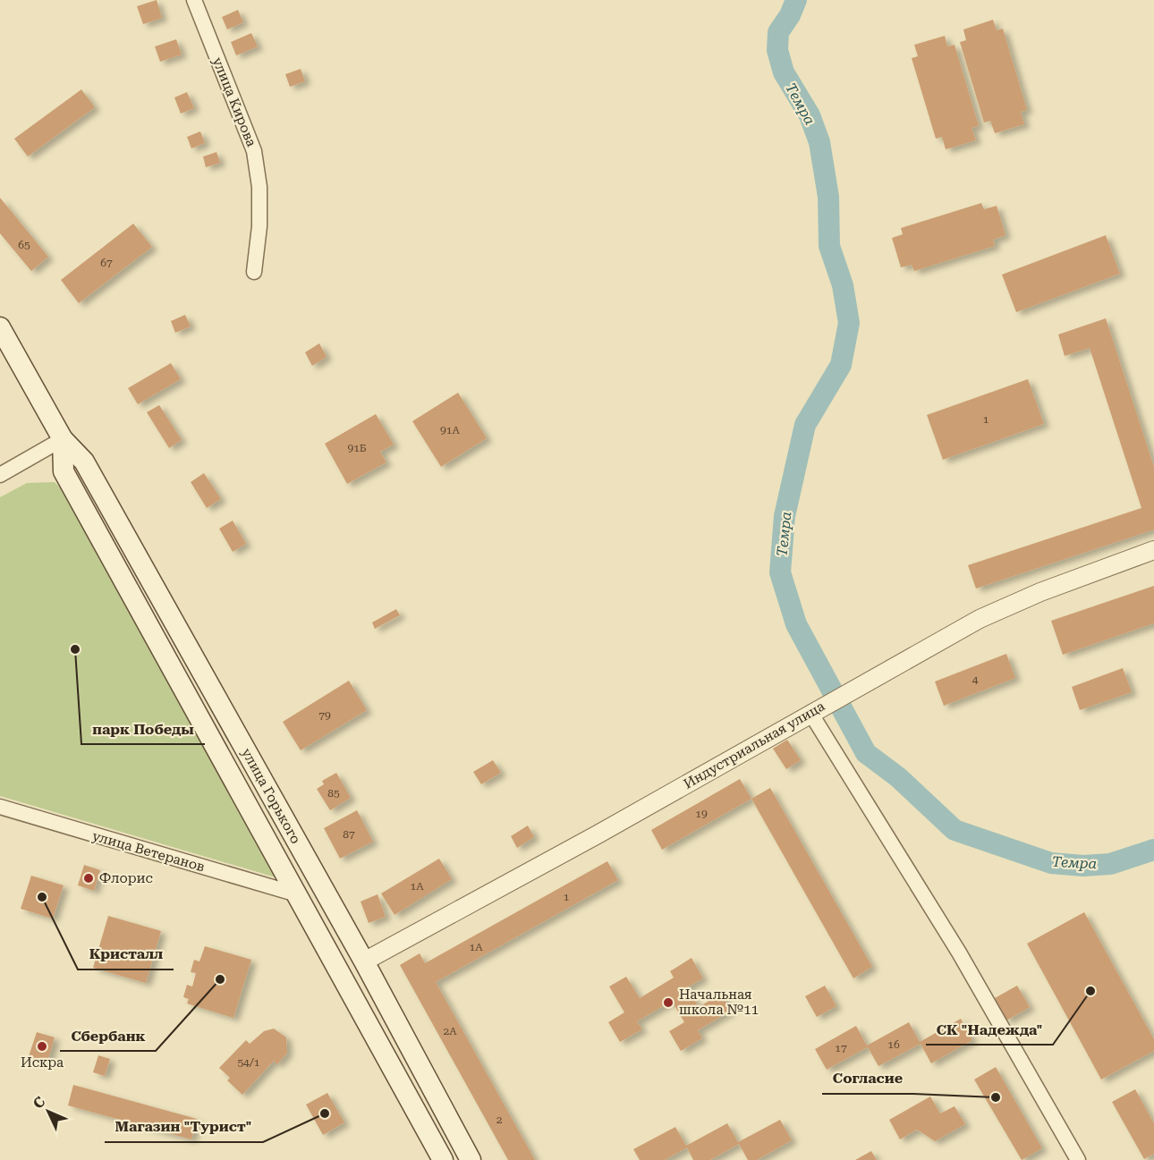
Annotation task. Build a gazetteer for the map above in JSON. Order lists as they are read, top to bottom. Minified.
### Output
{"streets":{"main road":["улица Горького"],"street":["улица Кирова","Индустриальная улица","улица Ветеранов"]},"crossings":[["Индустриальная улица","улица Горького"],["улица Горького","улица Ветеранов"]],"water":["Темра"],"places":["парк Победы","Флорис","Кристалл","Сбербанк","СК \"Надежда\"","Начальная школа №11","Искра","Согласие","Магазин \"Турист\""],"house_numbers":["65","67","1","91А","91Б","4","79","85","19","87","1А","1","1А","2А","16","17","54/1","2"],"north":"top left"}
